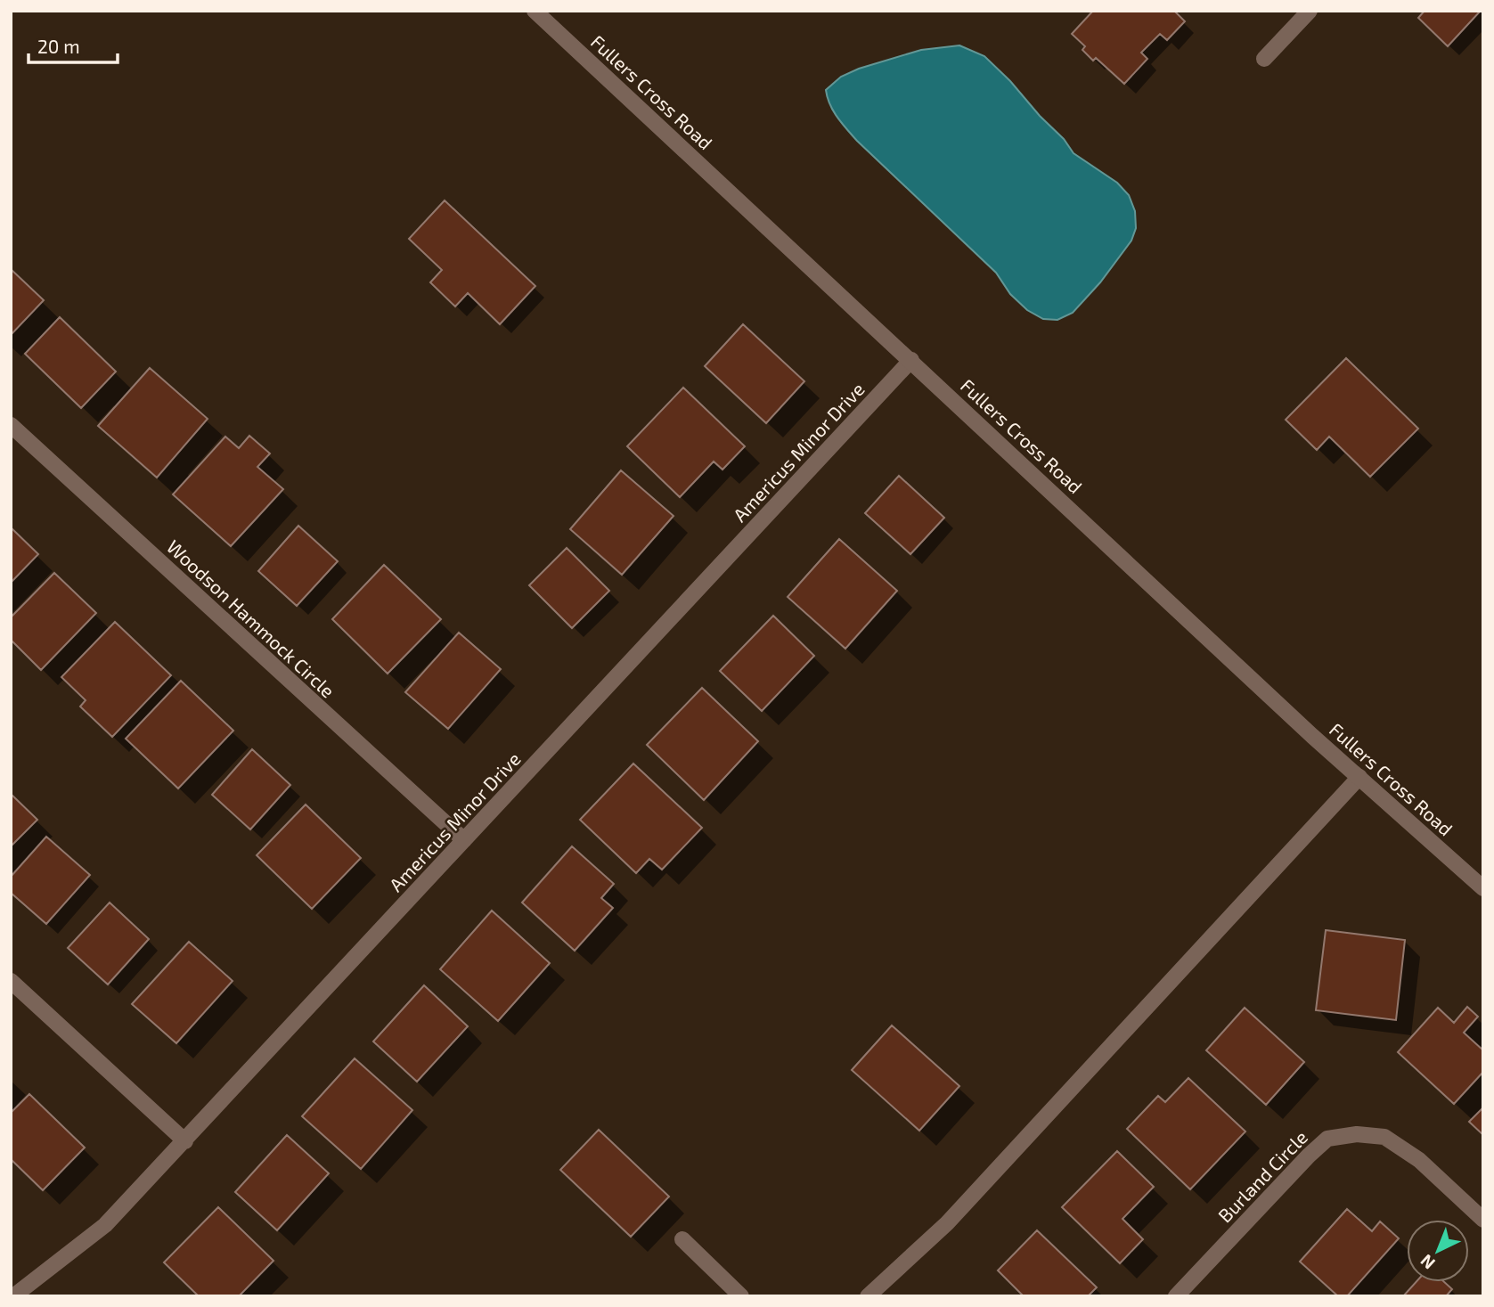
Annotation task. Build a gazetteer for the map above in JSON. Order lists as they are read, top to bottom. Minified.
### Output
{"streets":{"street":["Fullers Cross Road","Americus Minor Drive","Woodson Hammock Circle","Burland Circle"]},"crossings":[["Fullers Cross Road","Americus Minor Drive"],["Americus Minor Drive","Woodson Hammock Circle"]],"scale_bar":"20 m","north":"bottom left"}
